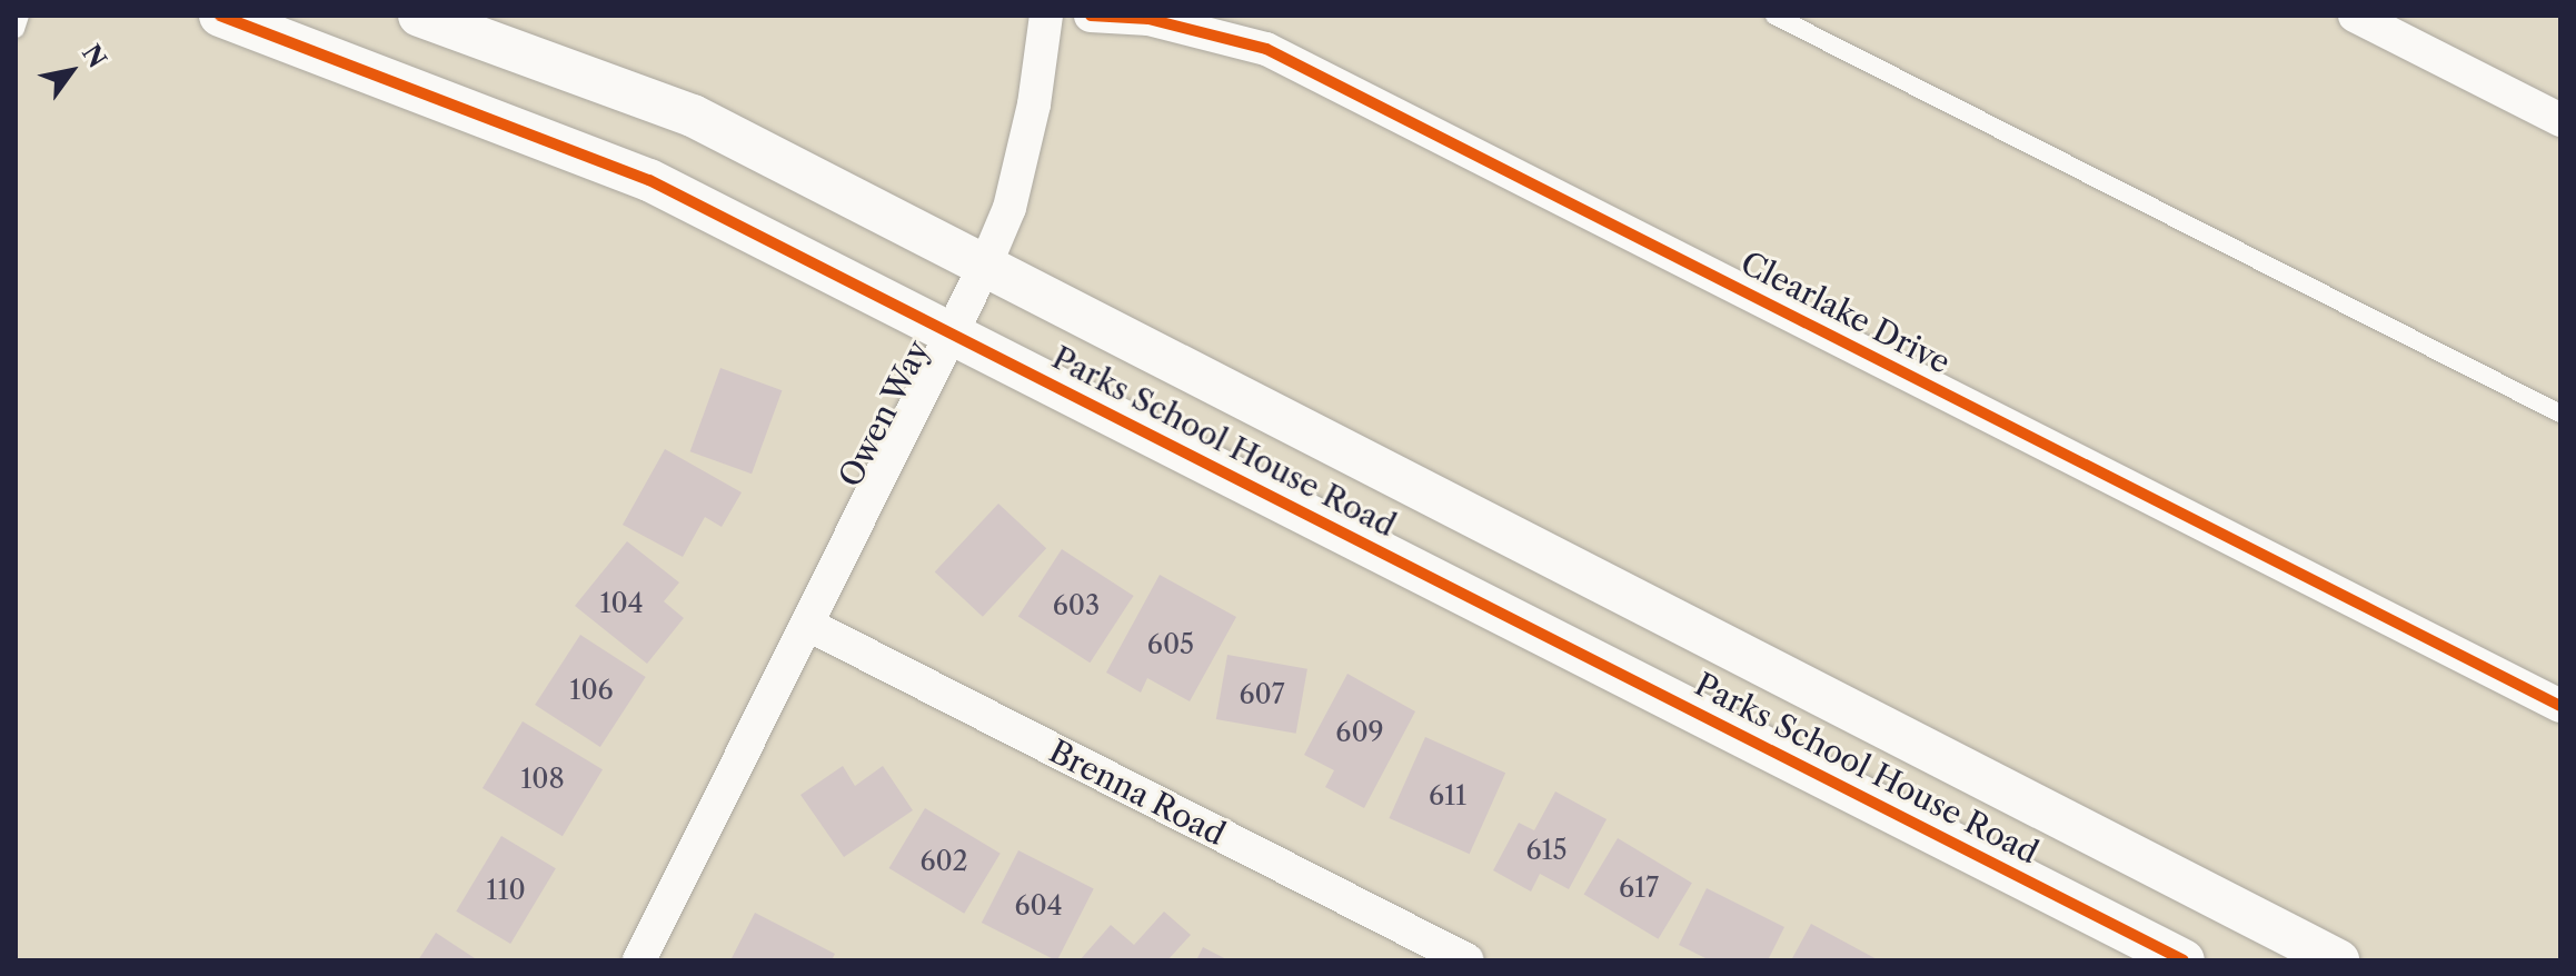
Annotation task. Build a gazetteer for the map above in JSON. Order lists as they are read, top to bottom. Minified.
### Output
{"streets":{"street":["Clearlake Drive","Owen Way","Parks School House Road","Brenna Road"]},"crossings":[["Owen Way","Parks School House Road"],["Owen Way","Brenna Road"]],"house_numbers":["104","603","605","106","607","609","108","611","615","602","617","110","604"],"north":"top right"}
